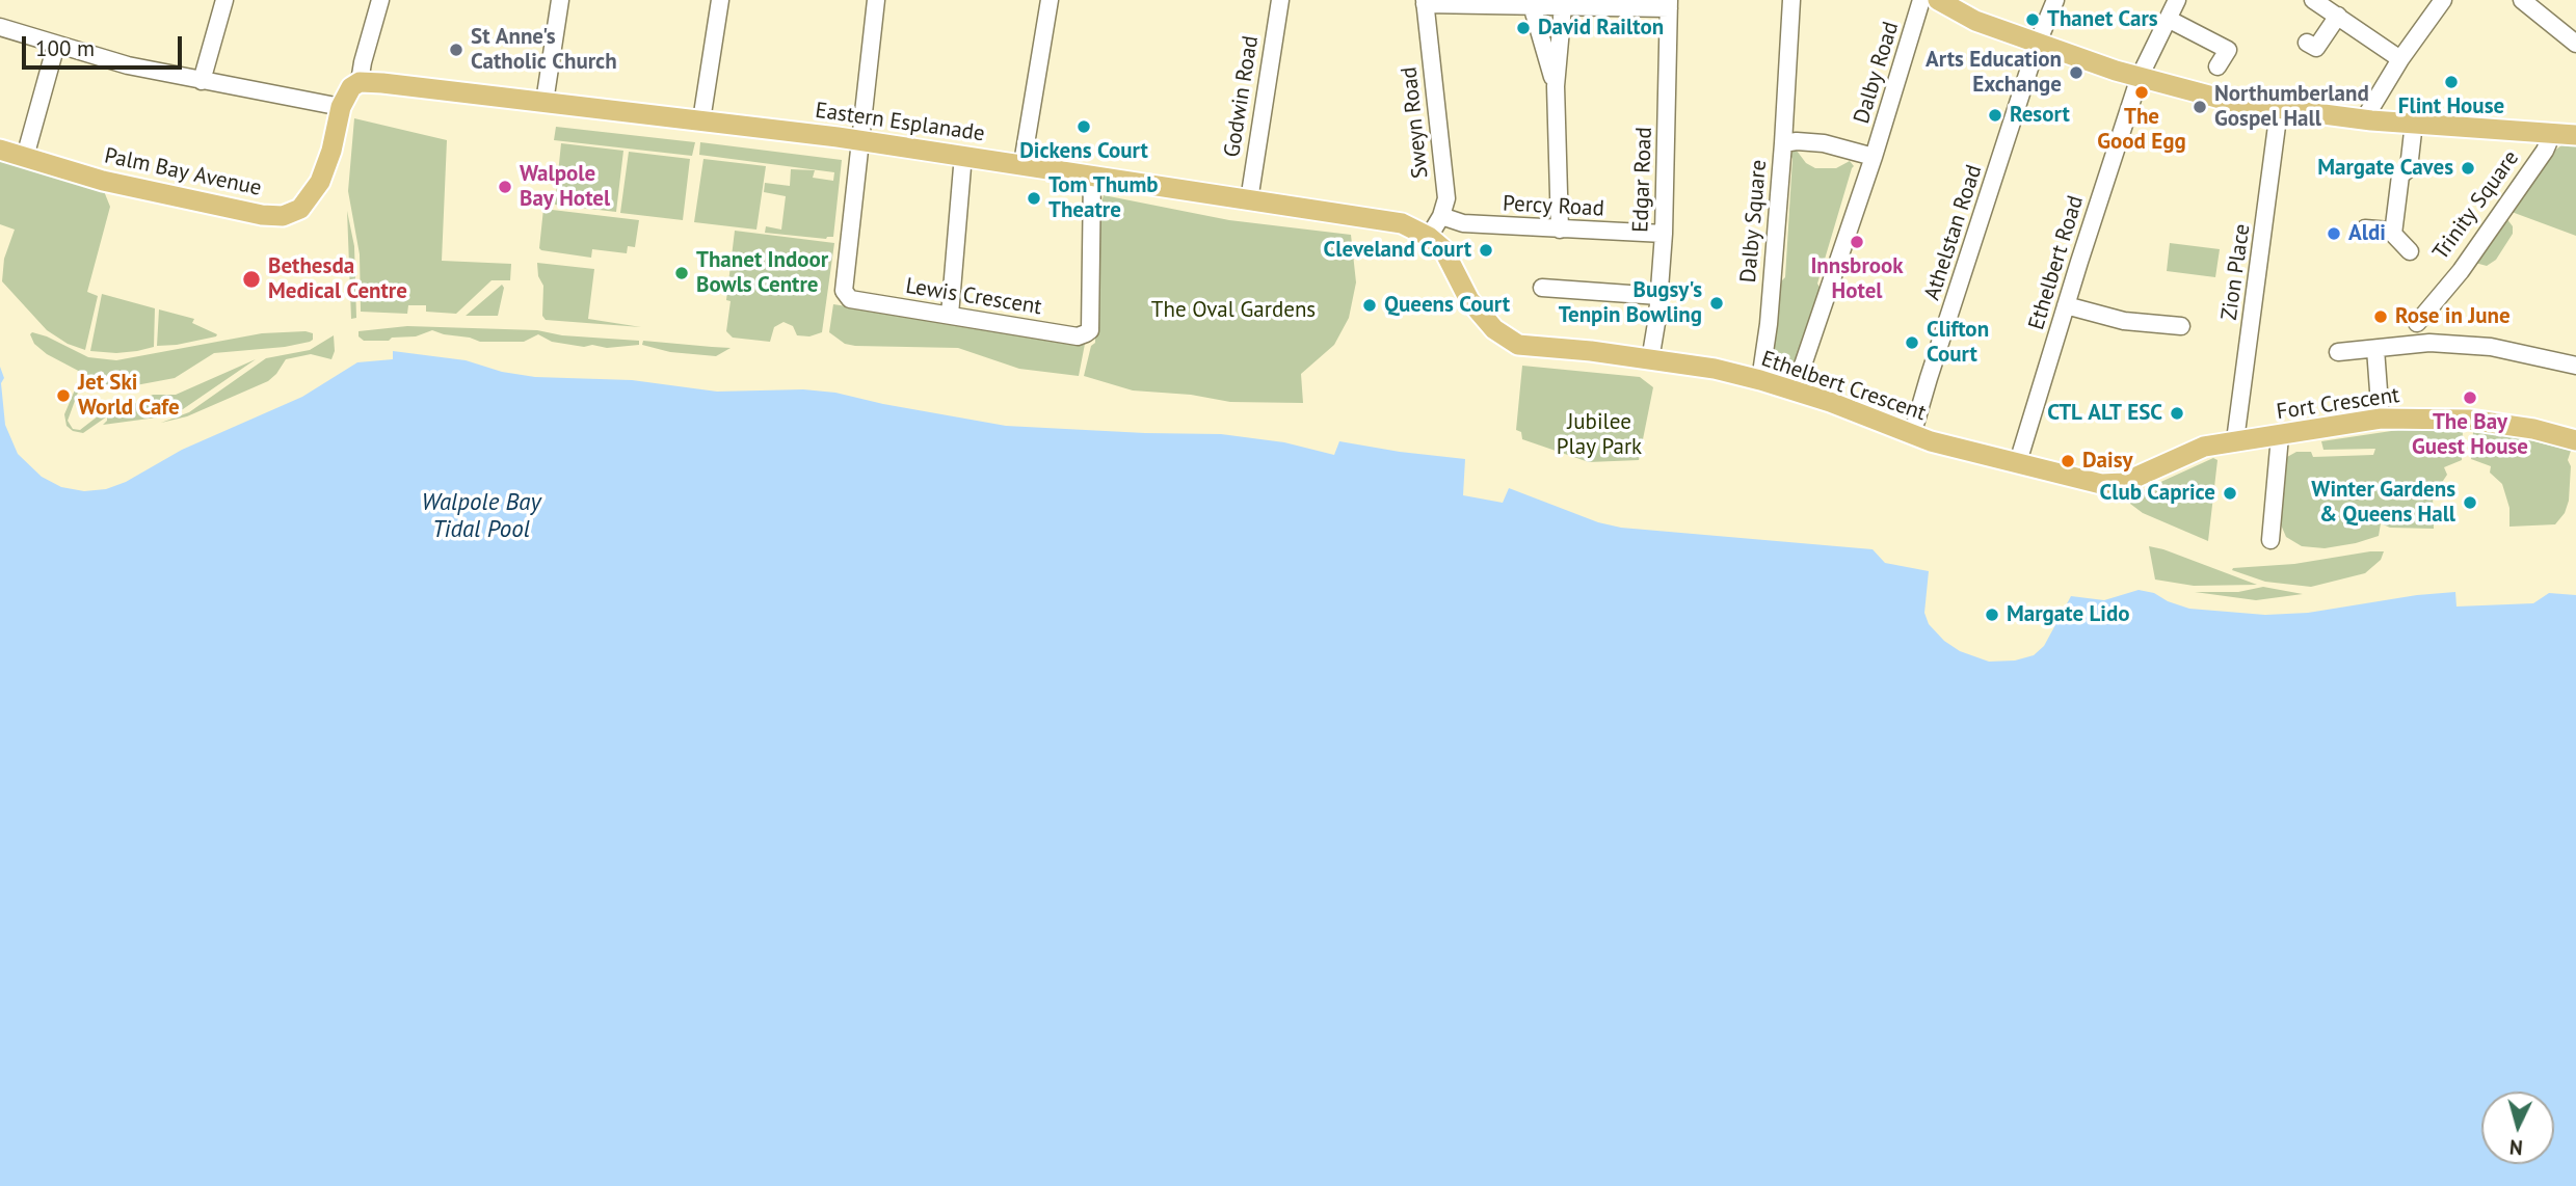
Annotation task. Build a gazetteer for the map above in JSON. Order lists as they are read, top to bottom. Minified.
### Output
{"streets":{"main road":["Eastern Esplanade","Palm Bay Avenue","Ethelbert Crescent","Fort Crescent"],"street":["Dalby Road","Godwin Road","Sweyn Road","Edgar Road","Trinity Square","Percy Road","Dalby Square","Athelstan Road","Ethelbert Road","Zion Place","Lewis Crescent"]},"crossings":[["Dalby Road","Dalby Square"],["Godwin Road","Eastern Esplanade"],["Eastern Esplanade","Sweyn Road"],["Eastern Esplanade","Palm Bay Avenue"],["Eastern Esplanade","Lewis Crescent"],["Eastern Esplanade","Ethelbert Crescent"],["Sweyn Road","Percy Road"],["Sweyn Road","Ethelbert Crescent"],["Edgar Road","Percy Road"],["Edgar Road","Ethelbert Crescent"],["Dalby Square","Ethelbert Crescent"],["Athelstan Road","Ethelbert Crescent"],["Ethelbert Road","Ethelbert Crescent"],["Zion Place","Fort Crescent"],["Ethelbert Crescent","Fort Crescent"]],"water":["Walpole Bay Tidal Pool"],"parks":["The Oval Gardens","Jubilee Play Park"],"places":["Thanet Cars","David Railton","St Anne's Catholic Church","Arts Education Exchange","Flint House","The Good Egg","Northumberland Gospel Hall","Resort","Dickens Court","Margate Caves","Walpole Bay Hotel","Tom Thumb Theatre","Aldi","Innsbrook Hotel","Cleveland Court","Thanet Indoor Bowls Centre","Bethesda Medical Centre","Bugsy's Tenpin Bowling","Queens Court","Rose in June","Clifton Court","Jet Ski World Cafe","The Bay Guest House","CTL ALT ESC","Daisy","Club Caprice","Winter Gardens & Queens Hall","Margate Lido"],"scale_bar":"100 m","north":"bottom"}
